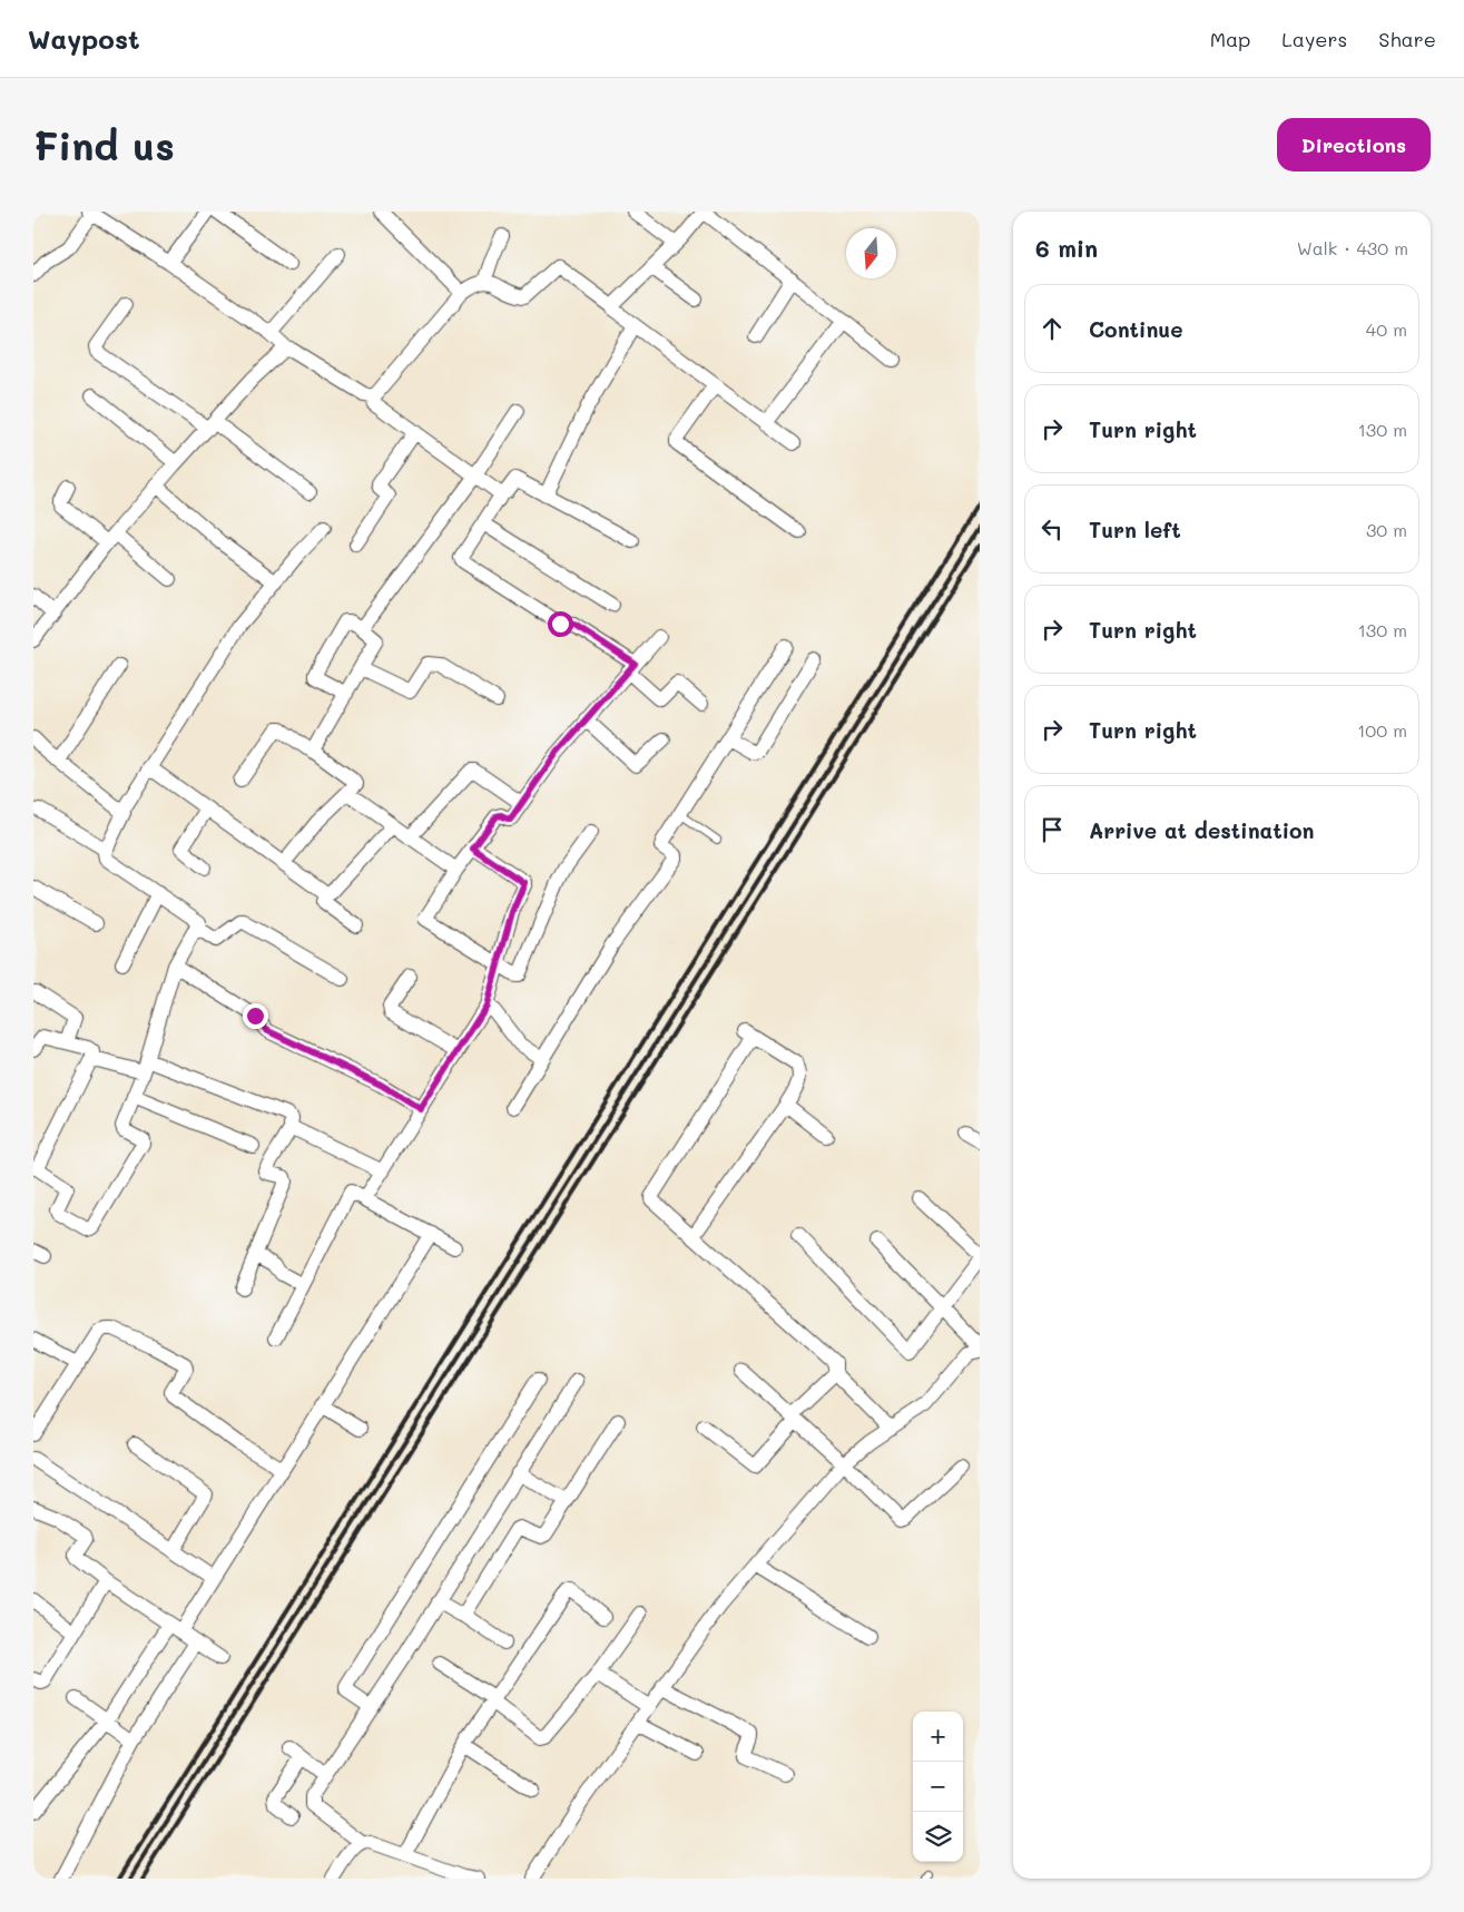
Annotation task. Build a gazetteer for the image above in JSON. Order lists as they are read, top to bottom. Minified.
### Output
{"north":"bottom","page":{"header":"Waypost","nav":["Map","Layers","Share"],"buttons":"Directions","title":"Find us","heading":["6 min","Walk · 430 m"],"list":[["Continue","40 m"],["Turn right","130 m"],["Turn left","30 m"],["Turn right","130 m"],["Turn right","100 m"],"Arrive at destination"],"map_buttons":["+","−"]}}
